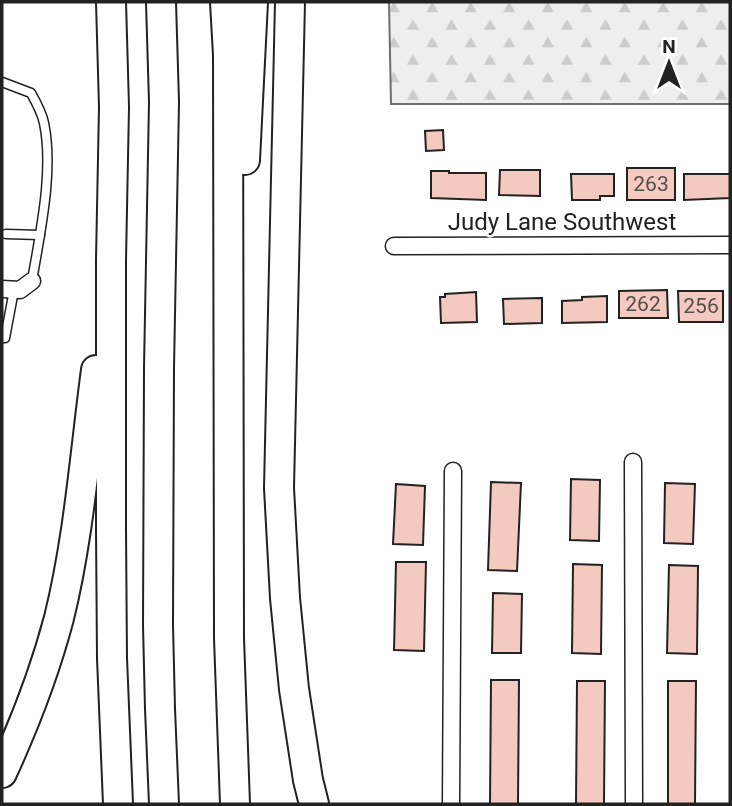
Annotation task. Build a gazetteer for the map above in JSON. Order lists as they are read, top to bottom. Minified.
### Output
{"streets":{"street":["Judy Lane Southwest"]},"house_numbers":["263","262","256"],"north":"top"}
